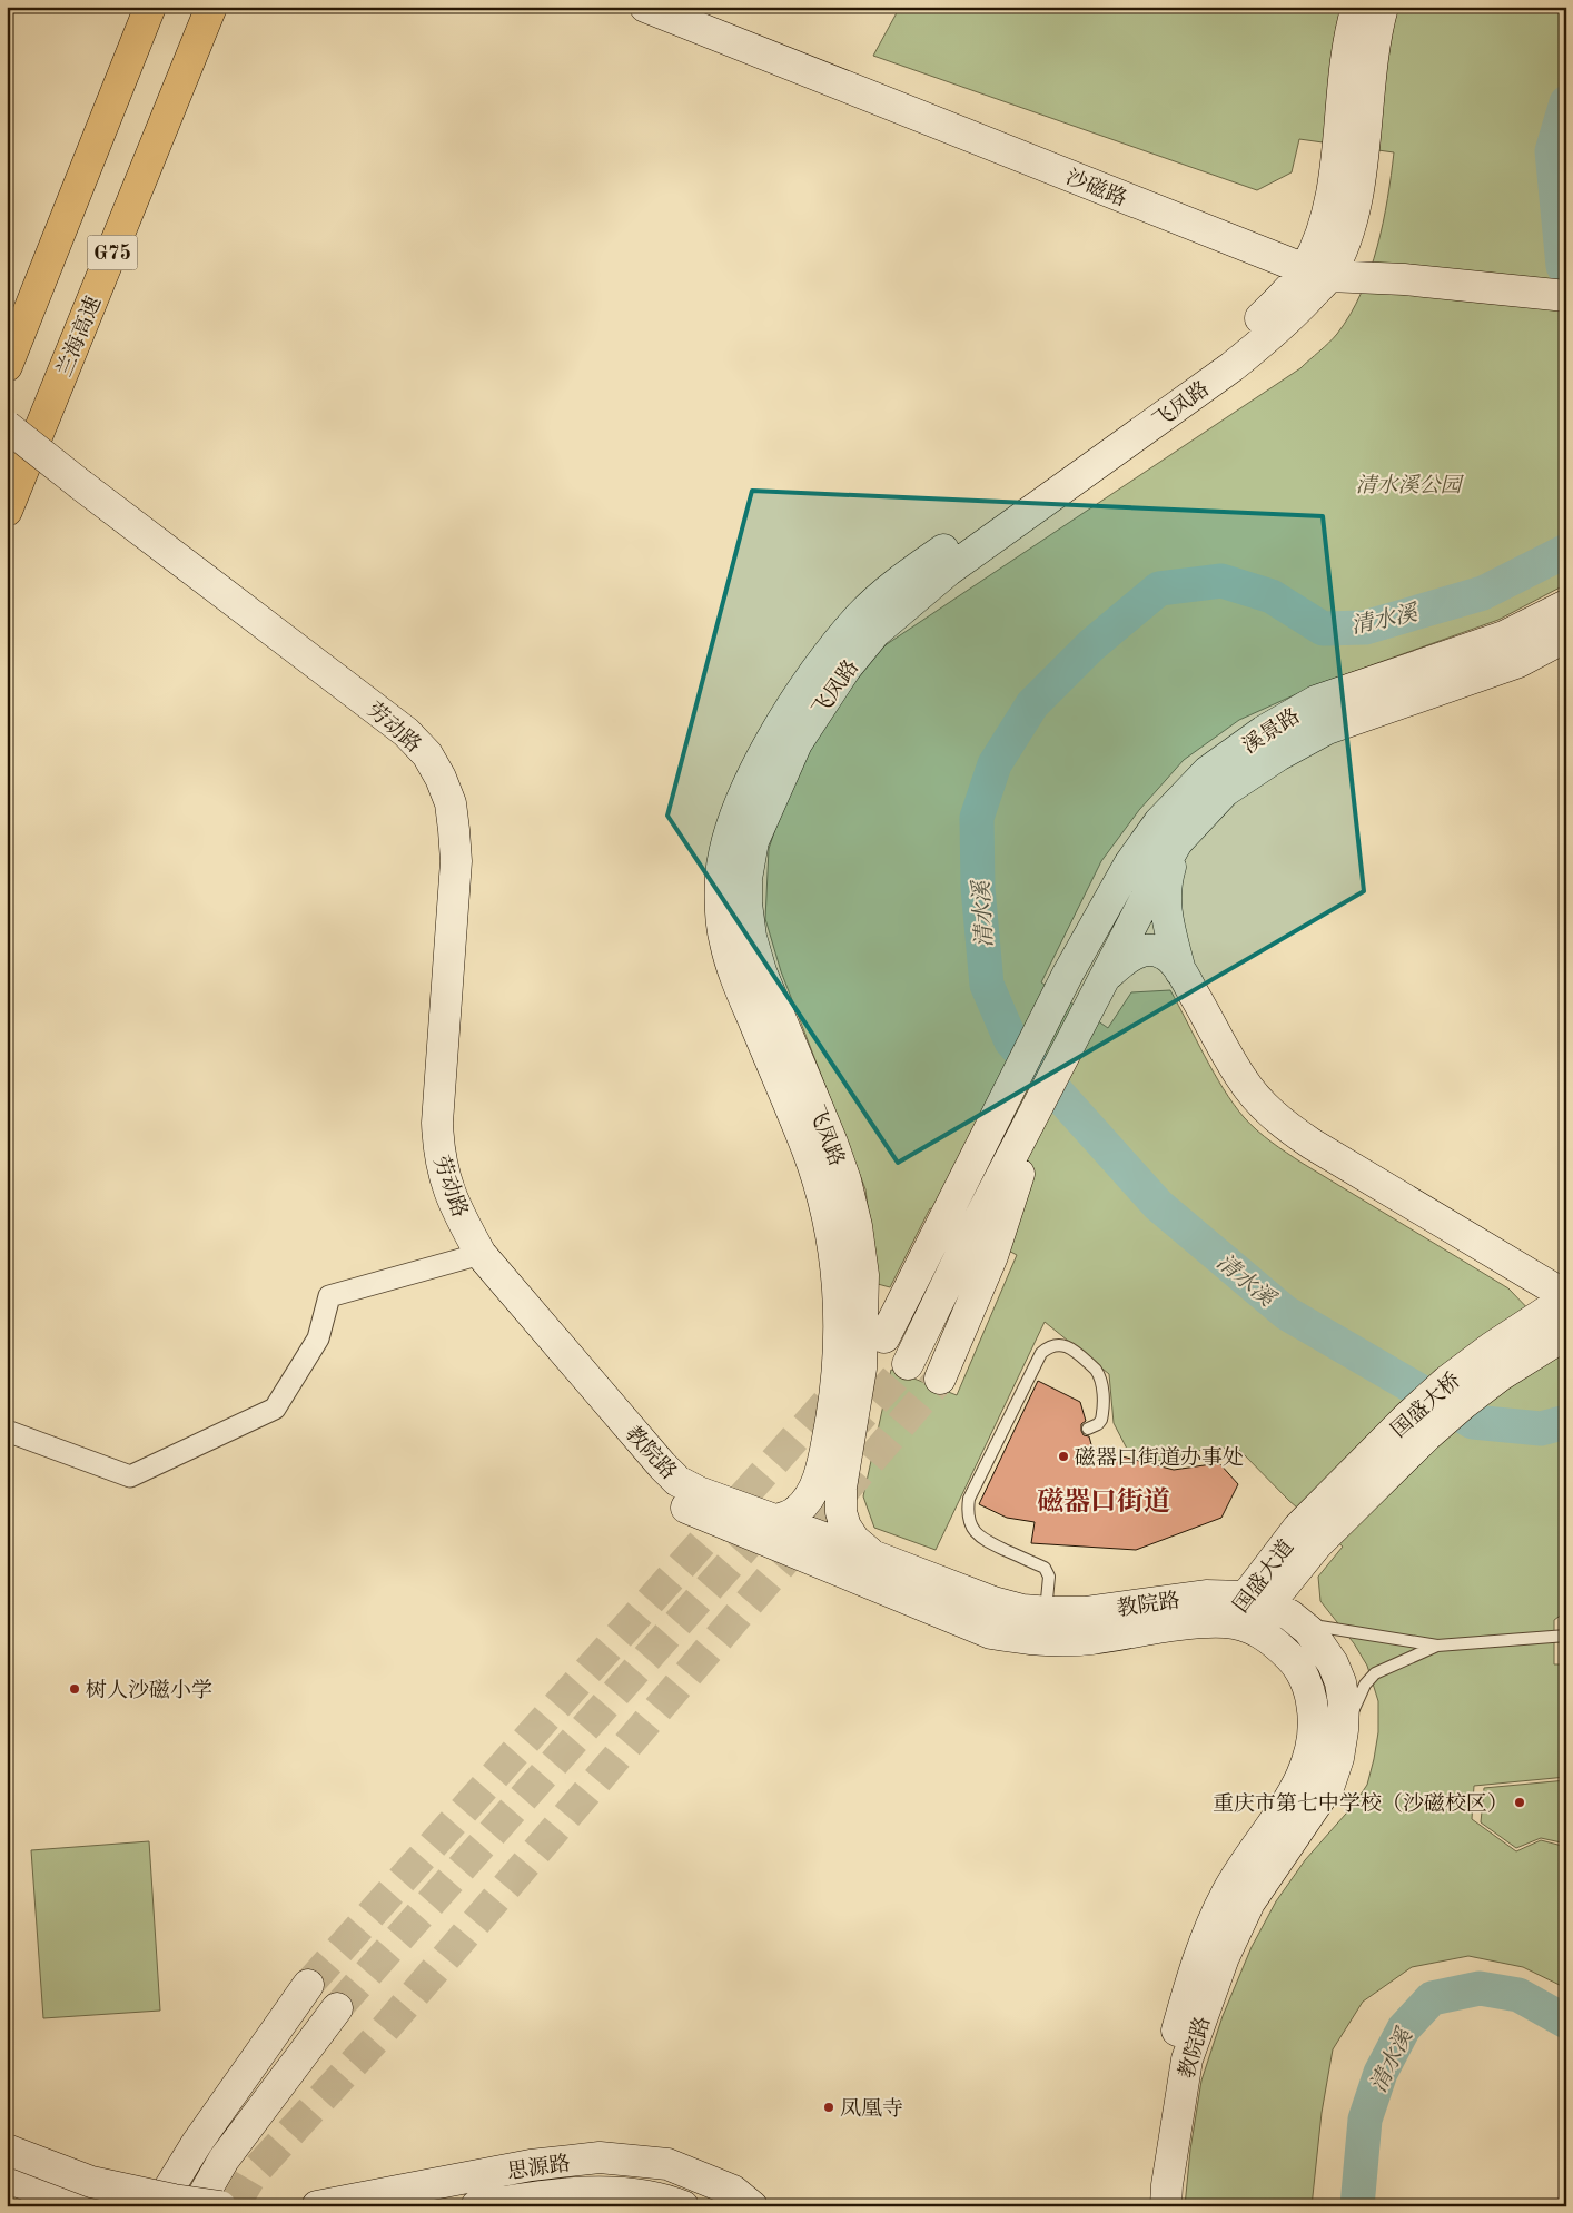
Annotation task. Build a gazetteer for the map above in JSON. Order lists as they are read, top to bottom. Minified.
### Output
{"streets":{"highway":["G75","兰海高速"],"main road":["沙磁路","飞凤路","劳动路","溪景路","国盛大桥","教院路","国盛大道","思源路"]},"crossings":[["沙磁路","飞凤路"],["飞凤路","教院路"],["劳动路","教院路"],["国盛大桥","国盛大道"],["教院路","国盛大道"]],"districts":["磁器口街道"],"water":["清水溪"],"parks":["清水溪公园"],"places":["磁器口街道办事处","树人沙磁小学","重庆市第七中学校（沙磁校区）","凤凰寺"]}
